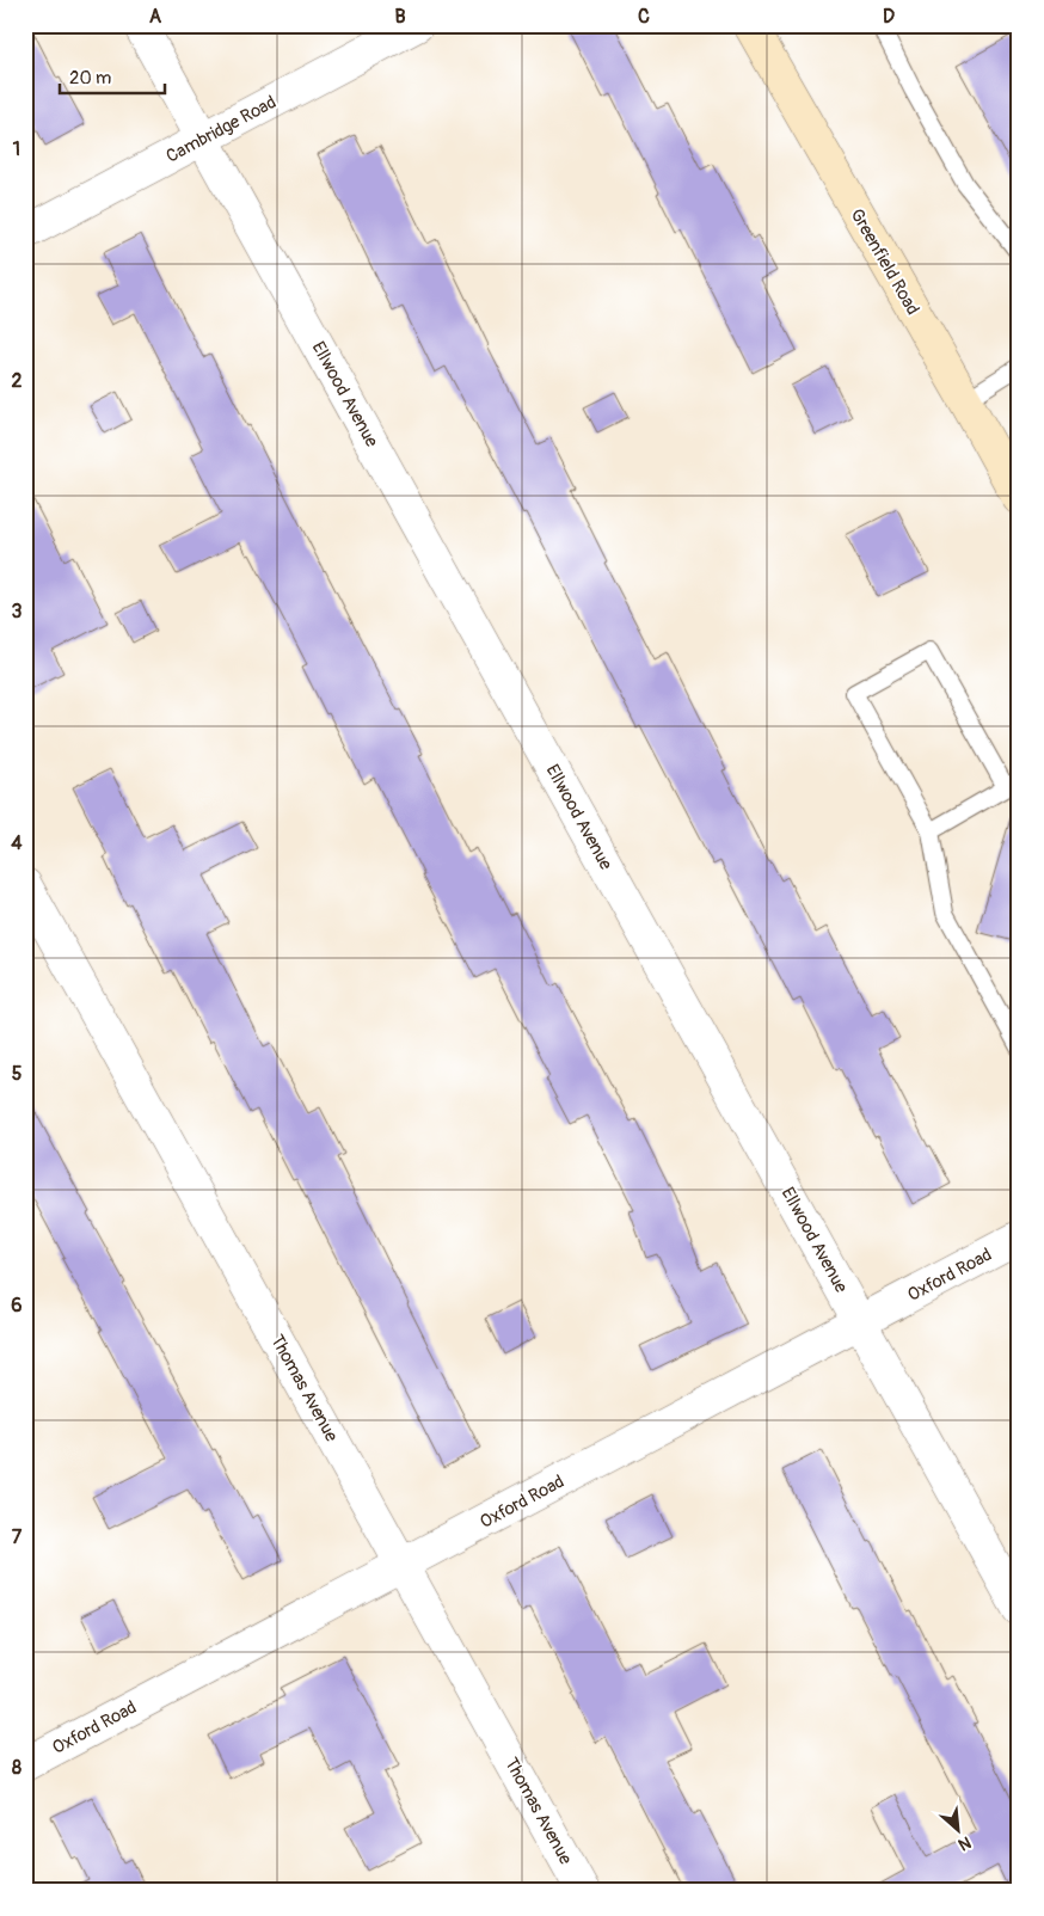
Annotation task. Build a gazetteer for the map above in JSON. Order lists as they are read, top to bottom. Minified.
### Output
{"streets":{"main road":["Greenfield Road"],"street":["Cambridge Road","Ellwood Avenue","Oxford Road","Thomas Avenue"]},"crossings":[["Cambridge Road","Ellwood Avenue"],["Ellwood Avenue","Oxford Road"],["Oxford Road","Thomas Avenue"]],"scale_bar":"20 m","north":"bottom right","grid":{"columns":["A","B","C","D"],"rows":["1","2","3","4","5","6","7","8"]}}
